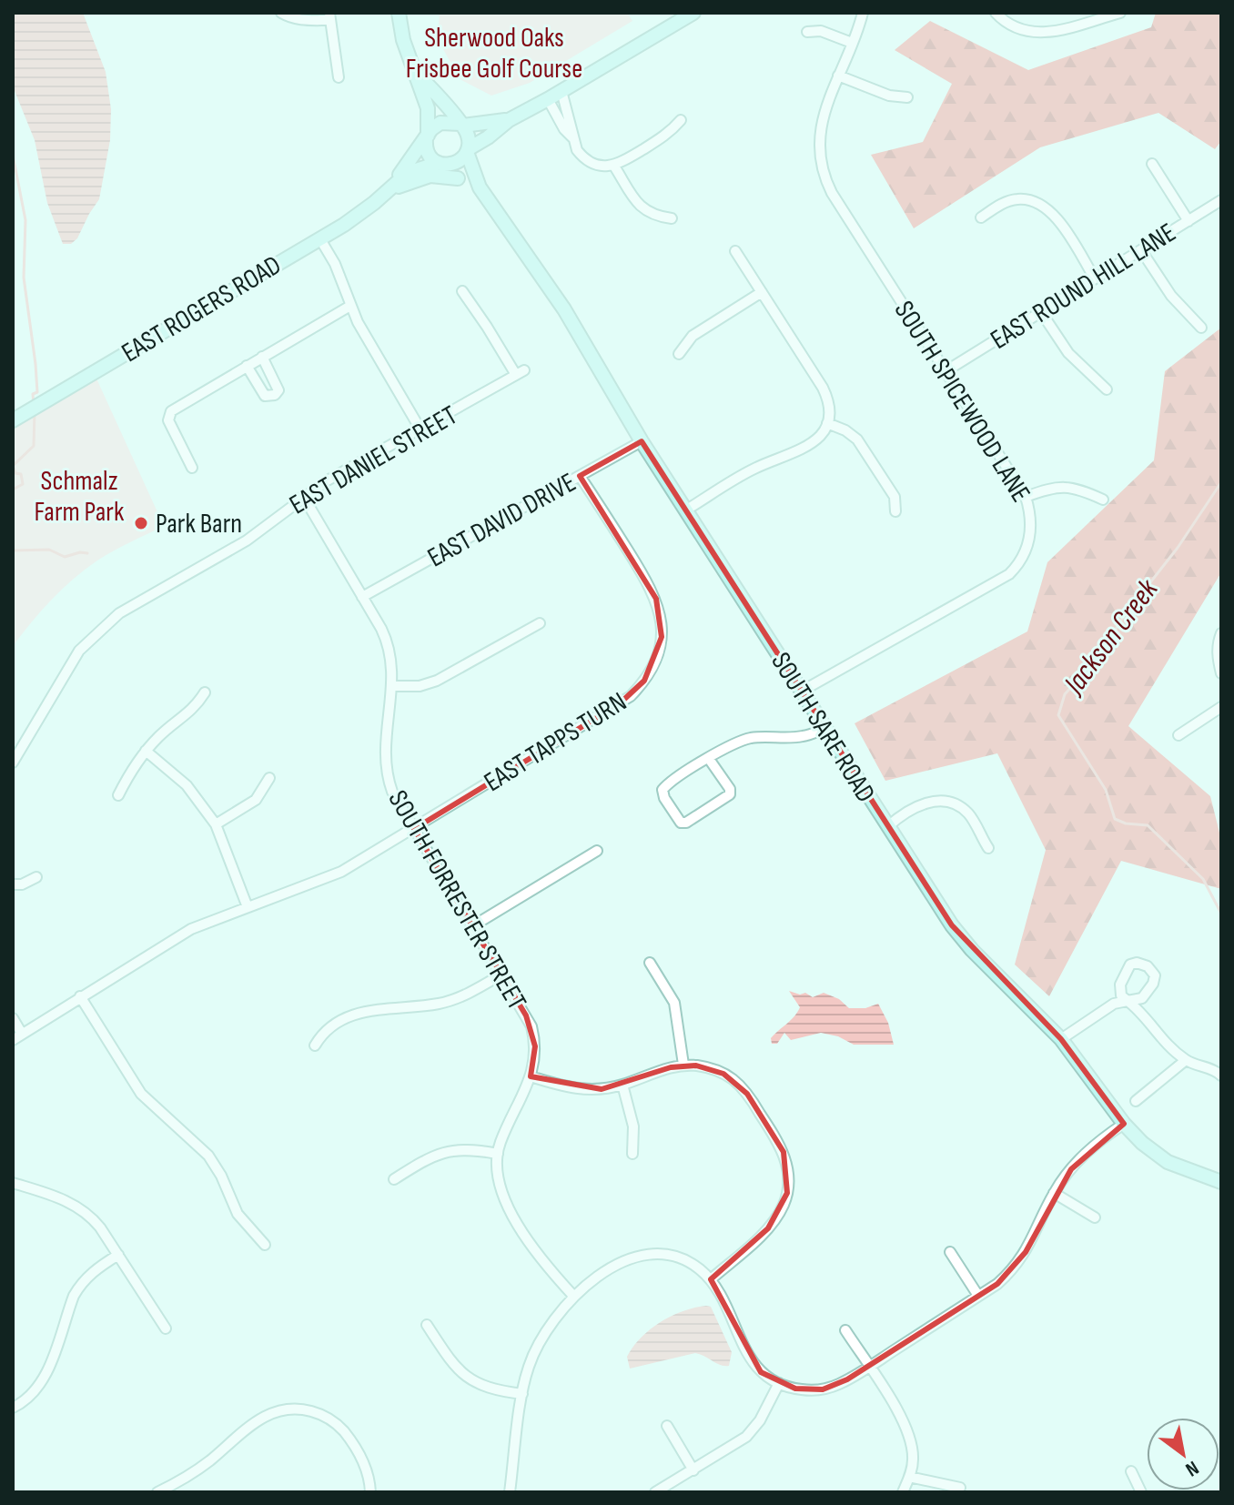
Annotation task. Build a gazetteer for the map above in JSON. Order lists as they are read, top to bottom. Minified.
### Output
{"streets":{"main road":["EAST ROGERS ROAD","SOUTH SARE ROAD"],"street":["EAST ROUND HILL LANE","SOUTH SPICEWOOD LANE","EAST DANIEL STREET","EAST DAVID DRIVE","EAST TAPPS TURN","SOUTH FORRESTER STREET"]},"crossings":[["EAST ROUND HILL LANE","SOUTH SPICEWOOD LANE"],["EAST ROGERS ROAD","SOUTH SARE ROAD"],["SOUTH SPICEWOOD LANE","SOUTH SARE ROAD"],["EAST DANIEL STREET","SOUTH FORRESTER STREET"],["EAST DAVID DRIVE","SOUTH SARE ROAD"],["EAST DAVID DRIVE","EAST TAPPS TURN"],["EAST DAVID DRIVE","SOUTH FORRESTER STREET"],["EAST TAPPS TURN","SOUTH FORRESTER STREET"]],"water":["Jackson Creek"],"parks":["Sherwood Oaks Frisbee Golf Course","Schmalz Farm Park"],"places":["Park Barn"],"north":"bottom right"}
